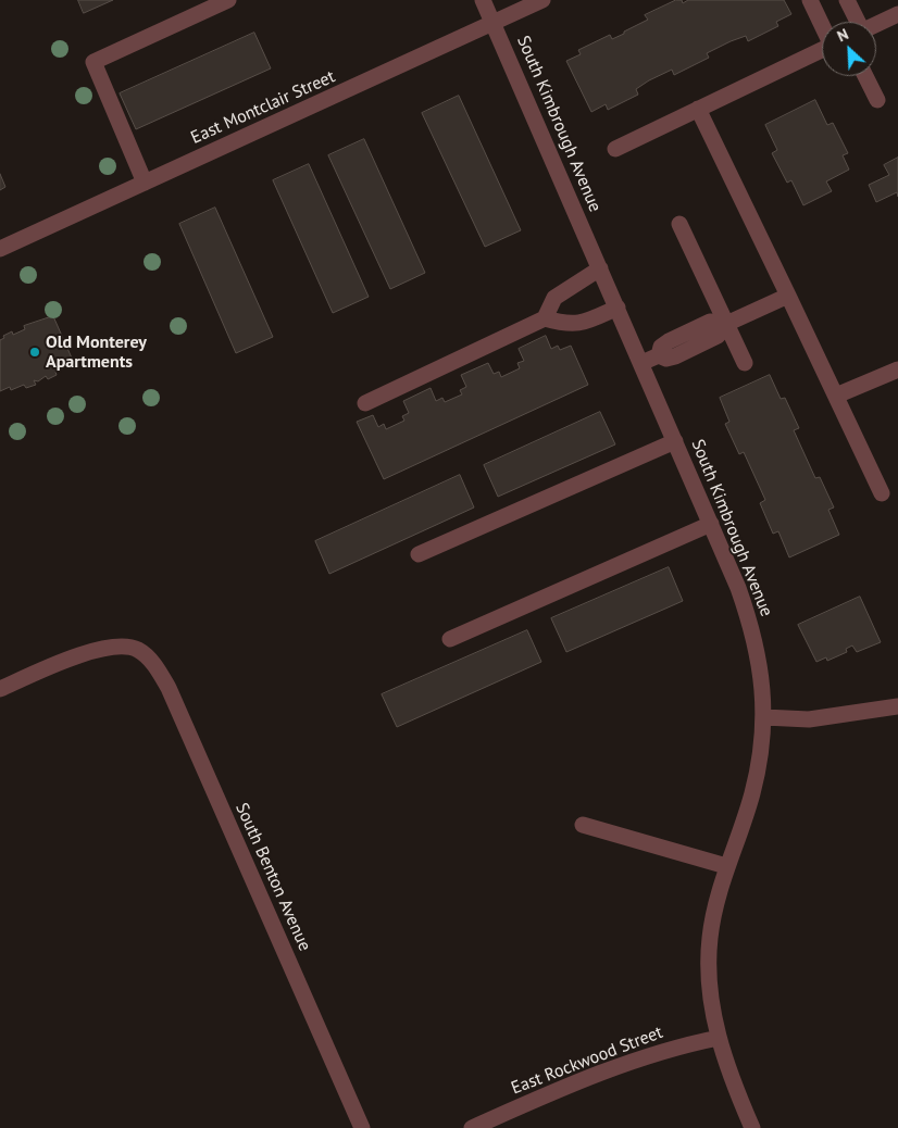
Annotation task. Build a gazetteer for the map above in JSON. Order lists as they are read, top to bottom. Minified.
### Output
{"streets":{"street":["East Montclair Street","South Kimbrough Avenue","South Benton Avenue","East Rockwood Street"]},"crossings":[["East Montclair Street","South Kimbrough Avenue"],["South Kimbrough Avenue","East Rockwood Street"]],"places":["Old Monterey Apartments"],"north":"top left"}
